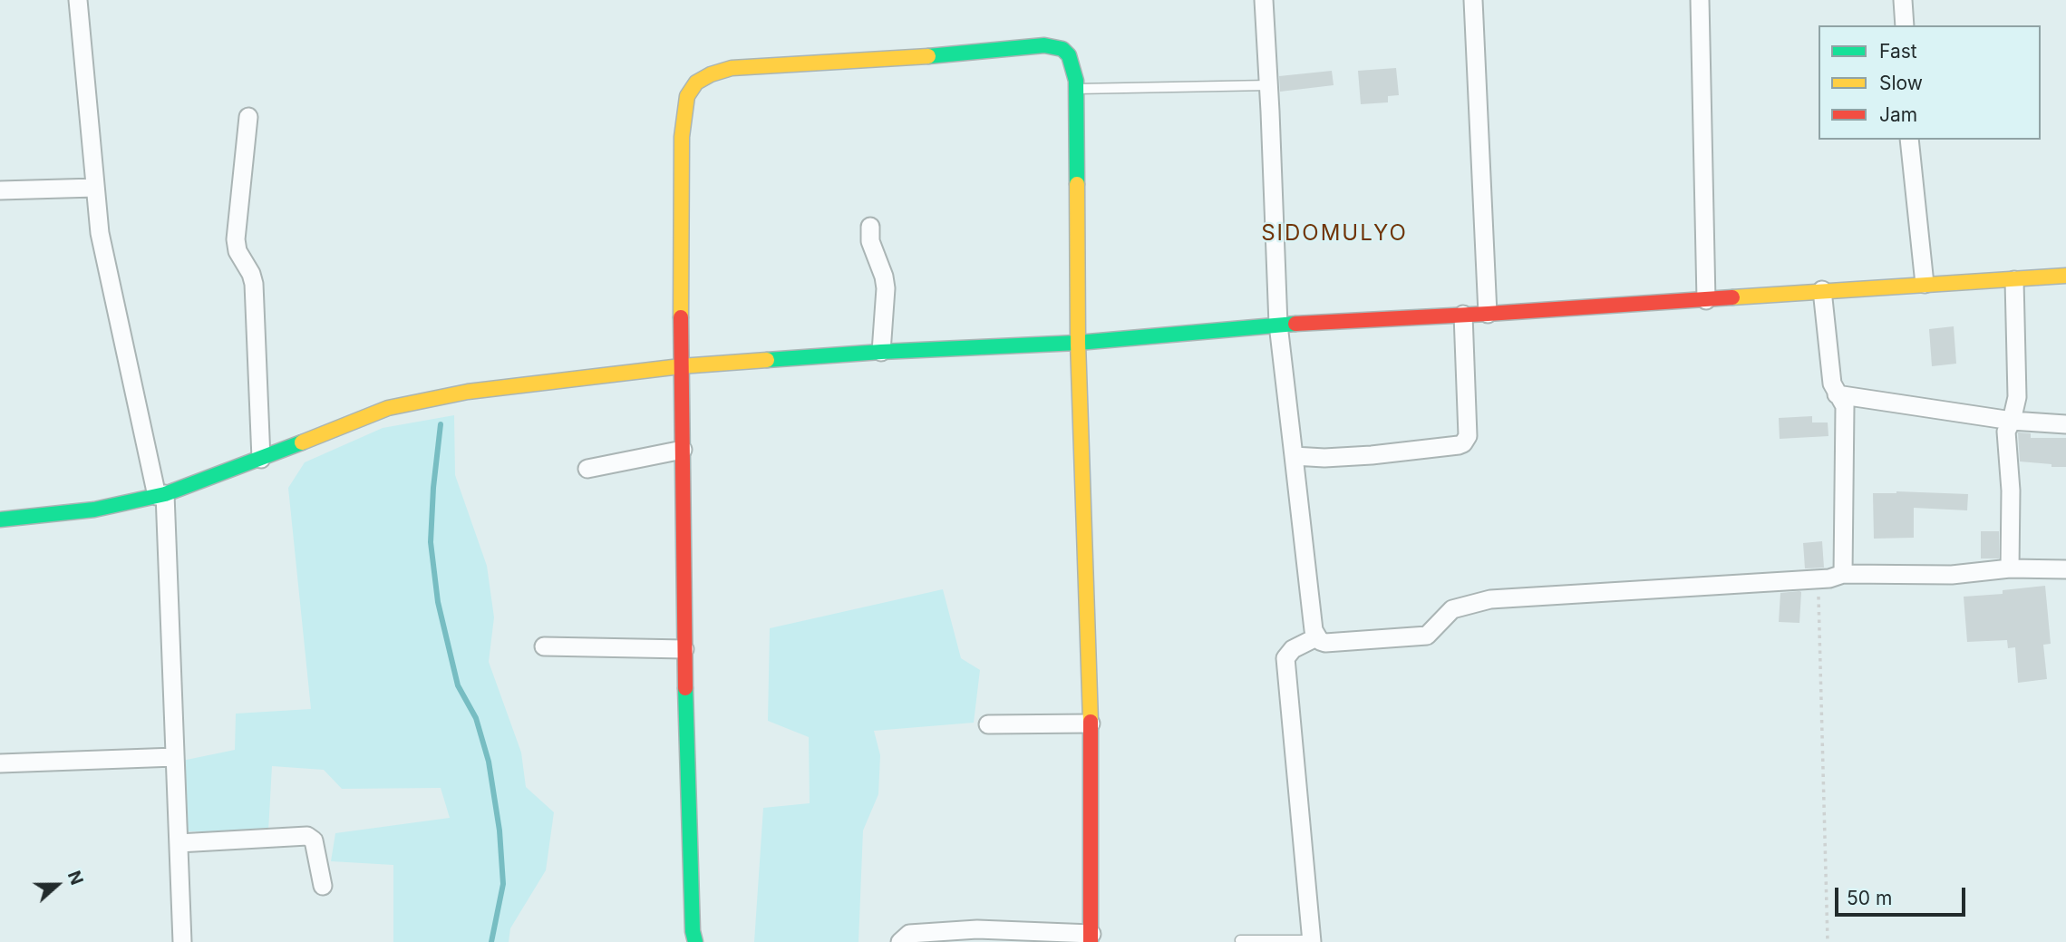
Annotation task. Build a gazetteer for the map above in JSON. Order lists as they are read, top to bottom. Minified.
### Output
{"districts":["SIDOMULYO"],"legend":["Fast","Slow","Jam"],"scale_bar":"50 m","north":"right"}
